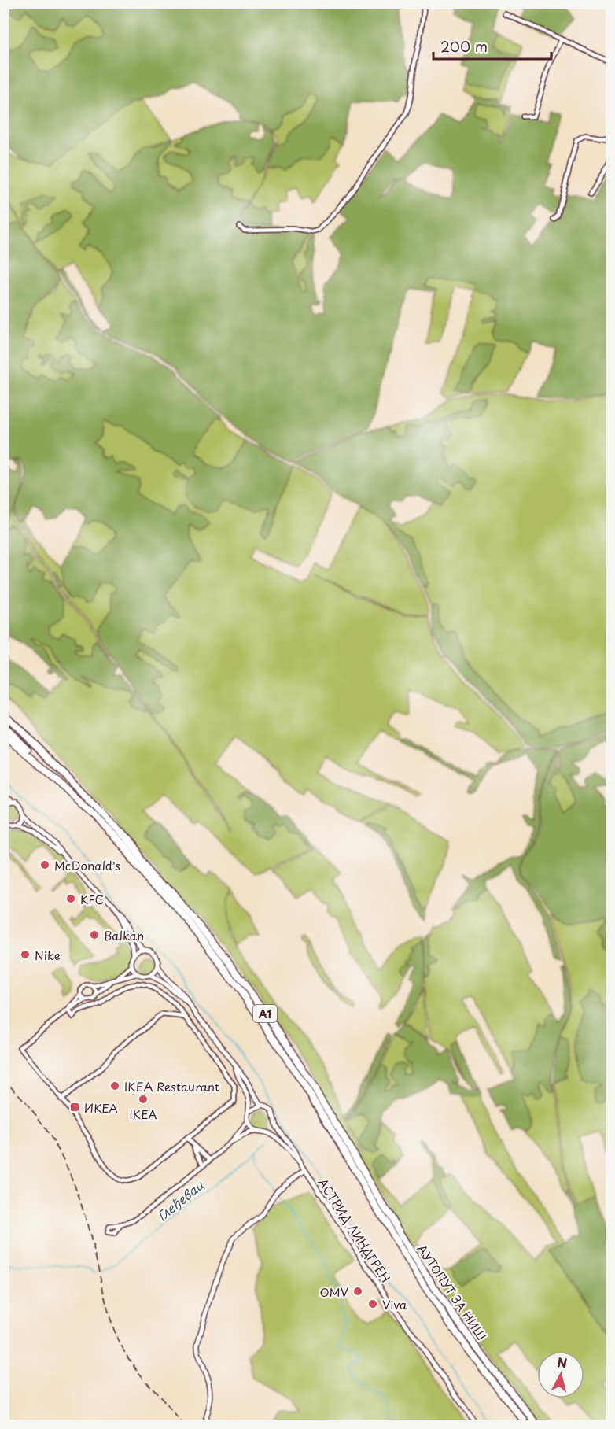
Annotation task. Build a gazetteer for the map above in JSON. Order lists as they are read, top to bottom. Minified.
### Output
{"streets":{"highway":["A1","АУТОПУТ ЗА НИШ"],"street":["АСТРИД ЛИНДГРЕН"]},"crossings":[["A1","АУТОПУТ ЗА НИШ"]],"water":["Глеђевац"],"places":{"other":["McDonald's","KFC","Balkan","Nike","IKEA Restaurant","IKEA","OMV","Viva"],"transit":["ИКЕА"]},"scale_bar":"200 m","north":"top"}
